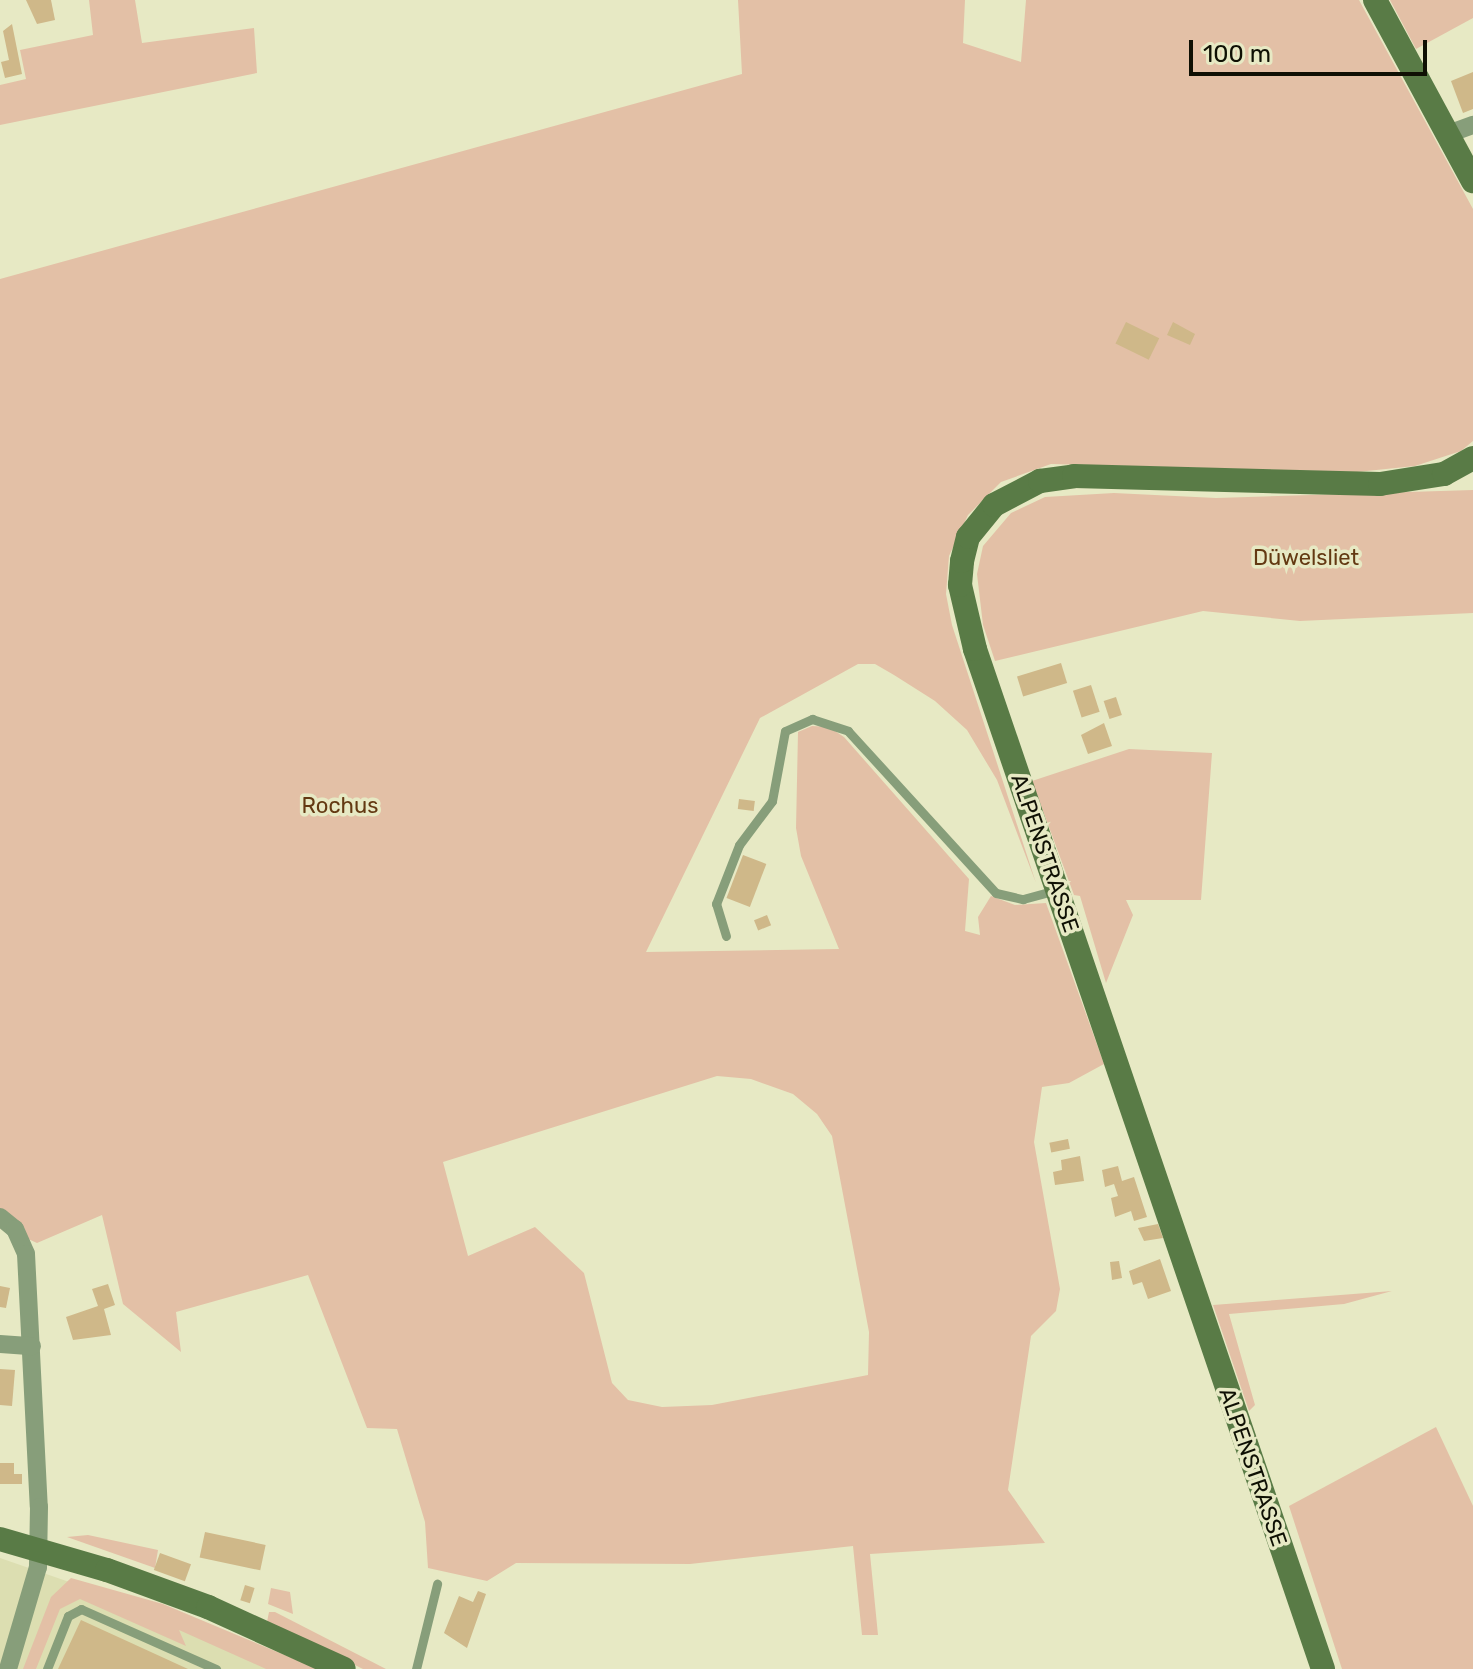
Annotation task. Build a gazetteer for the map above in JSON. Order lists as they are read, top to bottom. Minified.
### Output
{"streets":{"street":["ALPENSTRASSE"]},"parks":["Düwelsliet","Rochus"],"scale_bar":"100 m"}
